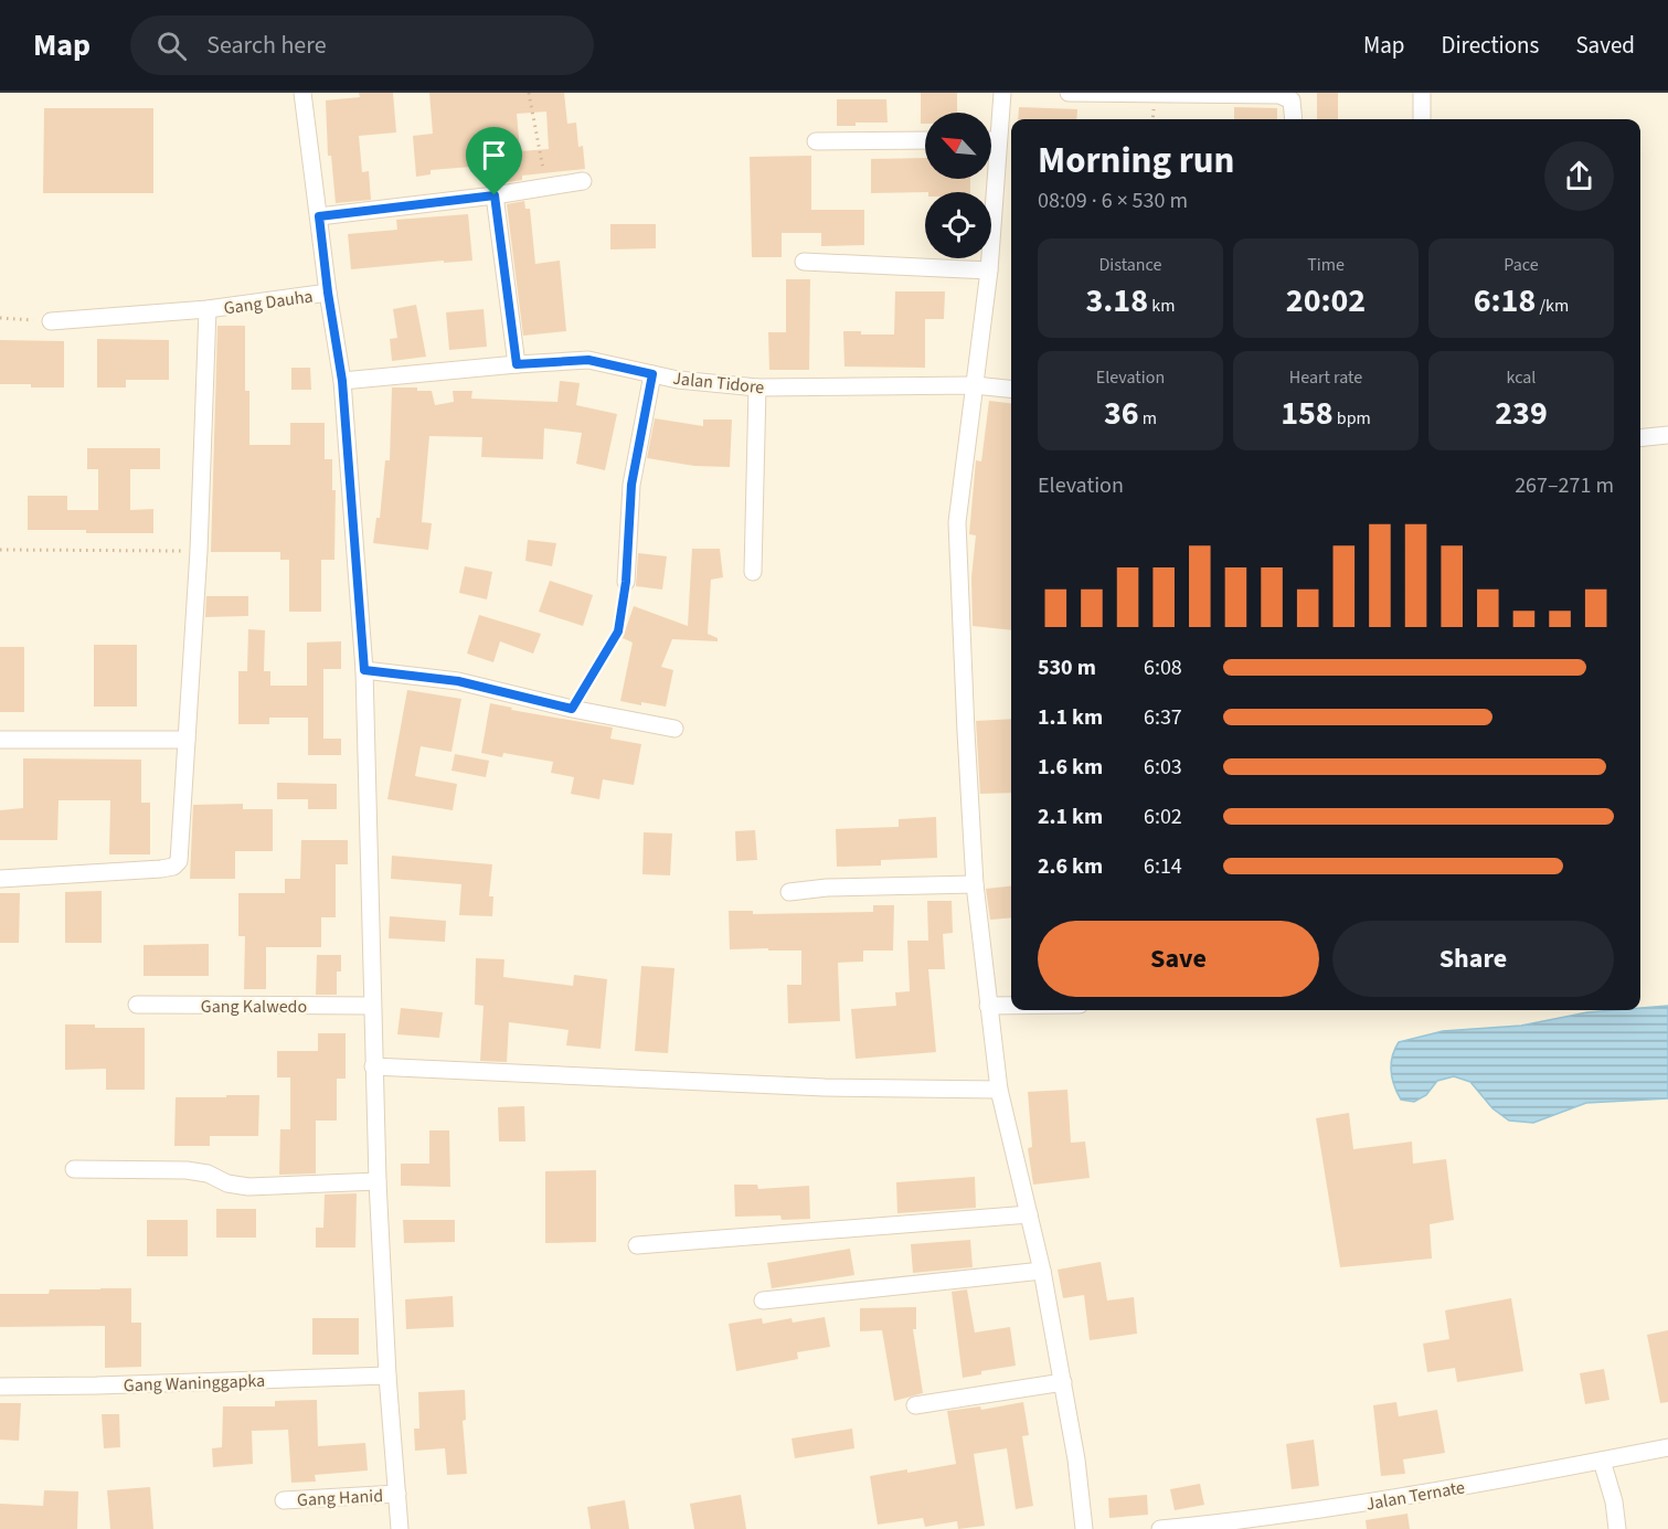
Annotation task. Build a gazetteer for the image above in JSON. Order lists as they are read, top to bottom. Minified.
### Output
{"streets":{"street":["Gang Dauha","Jalan Tidore","Gang Kalwedo","Gang Waninggapka","Jalan Ternate","Gang Hanid"]},"north":"top left","page":{"header":"Map","search":"Search here","nav":["Map","Directions","Saved"],"heading":["Morning run","08:09 · 6 × 530 m"],"stats":[["Distance","3.18 km"],["Time","20:02"],["Pace","6:18 /km"],["Elevation","36 m"],["Heart rate","158 bpm"],["kcal","239"]],"chart":["Elevation","267–271 m"],"list":[{"name":"530 m","note":"6:08"},{"name":"1.1 km","note":"6:37"},{"name":"1.6 km","note":"6:03"},{"name":"2.1 km","note":"6:02"},{"name":"2.6 km","note":"6:14"}],"buttons":["Save","Share"]}}
